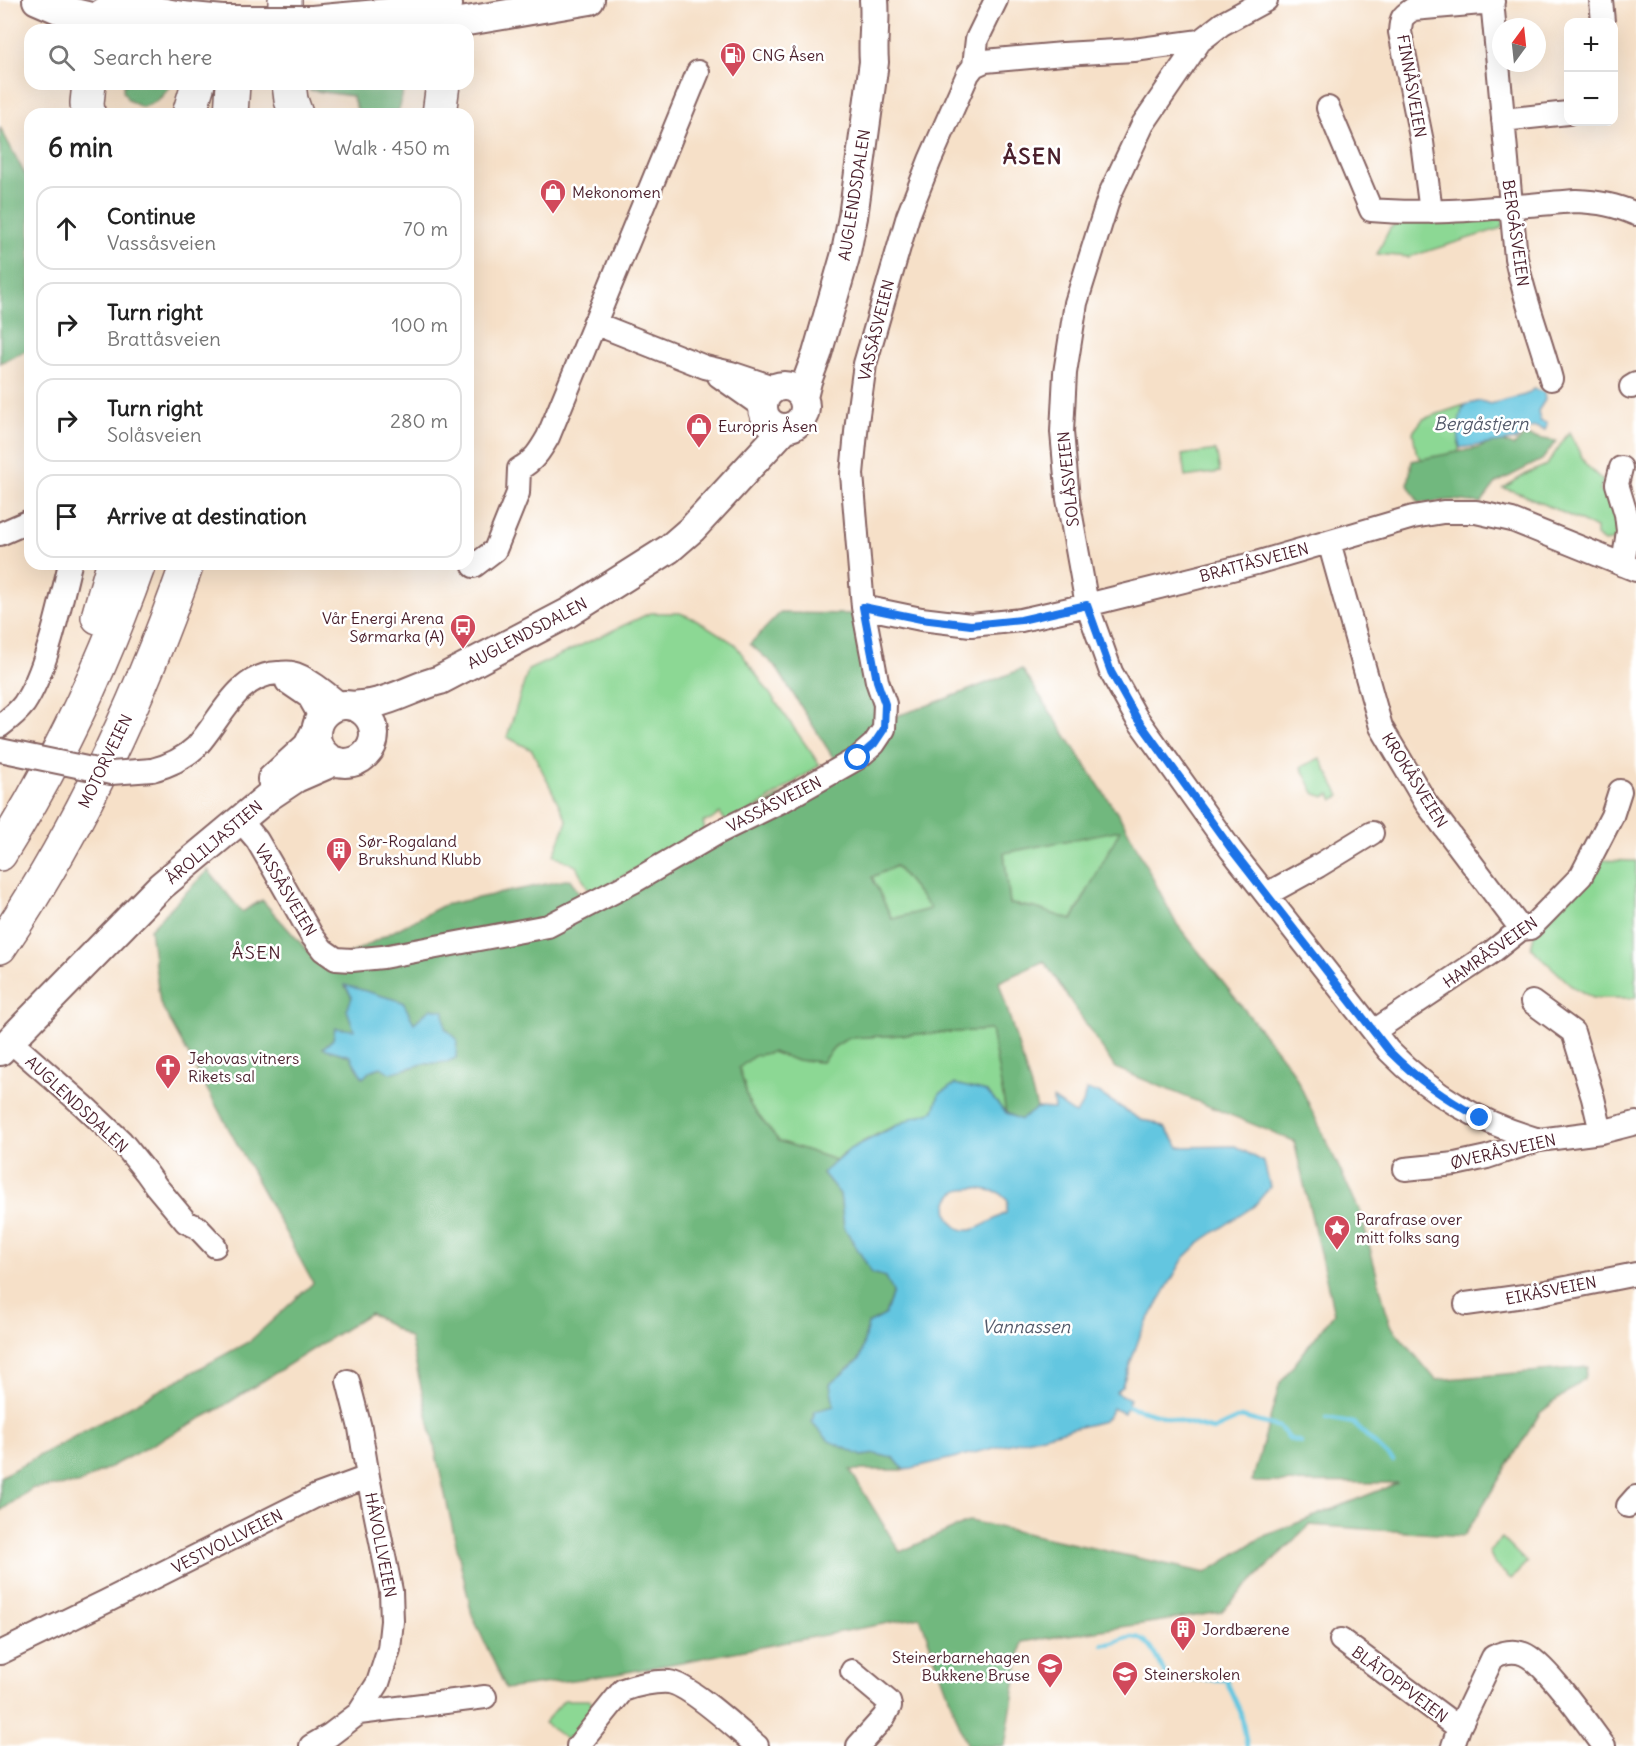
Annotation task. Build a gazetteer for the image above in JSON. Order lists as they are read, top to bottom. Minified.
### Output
{"streets":{"highway":["MOTORVEIEN"],"main road":["AUGLENDSDALEN","ÅROLILJASTIEN"],"street":["FINNÅSVEIEN","BERGÅSVEIEN","VASSÅSVEIEN","SOLÅSVEIEN","BRATTÅSVEIEN","KROKÅSVEIEN","HAMRÅSVEIEN","ØVERÅSVEIEN","EIKÅSVEIEN","VESTVOLLVEIEN","HÅVOLLVEIEN","BLÅTOPPVEIEN"]},"crossings":[["FINNÅSVEIEN","BERGÅSVEIEN"],["AUGLENDSDALEN","ÅROLILJASTIEN"],["VASSÅSVEIEN","BRATTÅSVEIEN"],["VASSÅSVEIEN","ÅROLILJASTIEN"],["SOLÅSVEIEN","BRATTÅSVEIEN"],["SOLÅSVEIEN","HAMRÅSVEIEN"],["SOLÅSVEIEN","ØVERÅSVEIEN"],["BRATTÅSVEIEN","KROKÅSVEIEN"],["KROKÅSVEIEN","HAMRÅSVEIEN"],["VESTVOLLVEIEN","HÅVOLLVEIEN"]],"districts":["ÅSEN","ÅSEN"],"water":["Bergåstjern","Vannassen"],"places":{"fuel station":["CNG Åsen"],"shop":["Mekonomen","Europris Åsen"],"bus stop":["Vår Energi Arena Sørmarka (A)"],"building":["Sør-Rogaland Brukshund Klubb","Jordbærene"],"church":["Jehovas vitners Rikets sal"],"place":["Parafrase over mitt folks sang"],"school or university":["Steinerbarnehagen Bukkene Bruse","Steinerskolen"]},"north":"top","page":{"map_buttons":["+","−"],"search":"Search here","heading":["6 min","Walk · 450 m"],"list":[["Continue","Vassåsveien","70 m"],["Turn right","Brattåsveien","100 m"],["Turn right","Solåsveien","280 m"],"Arrive at destination"]}}
